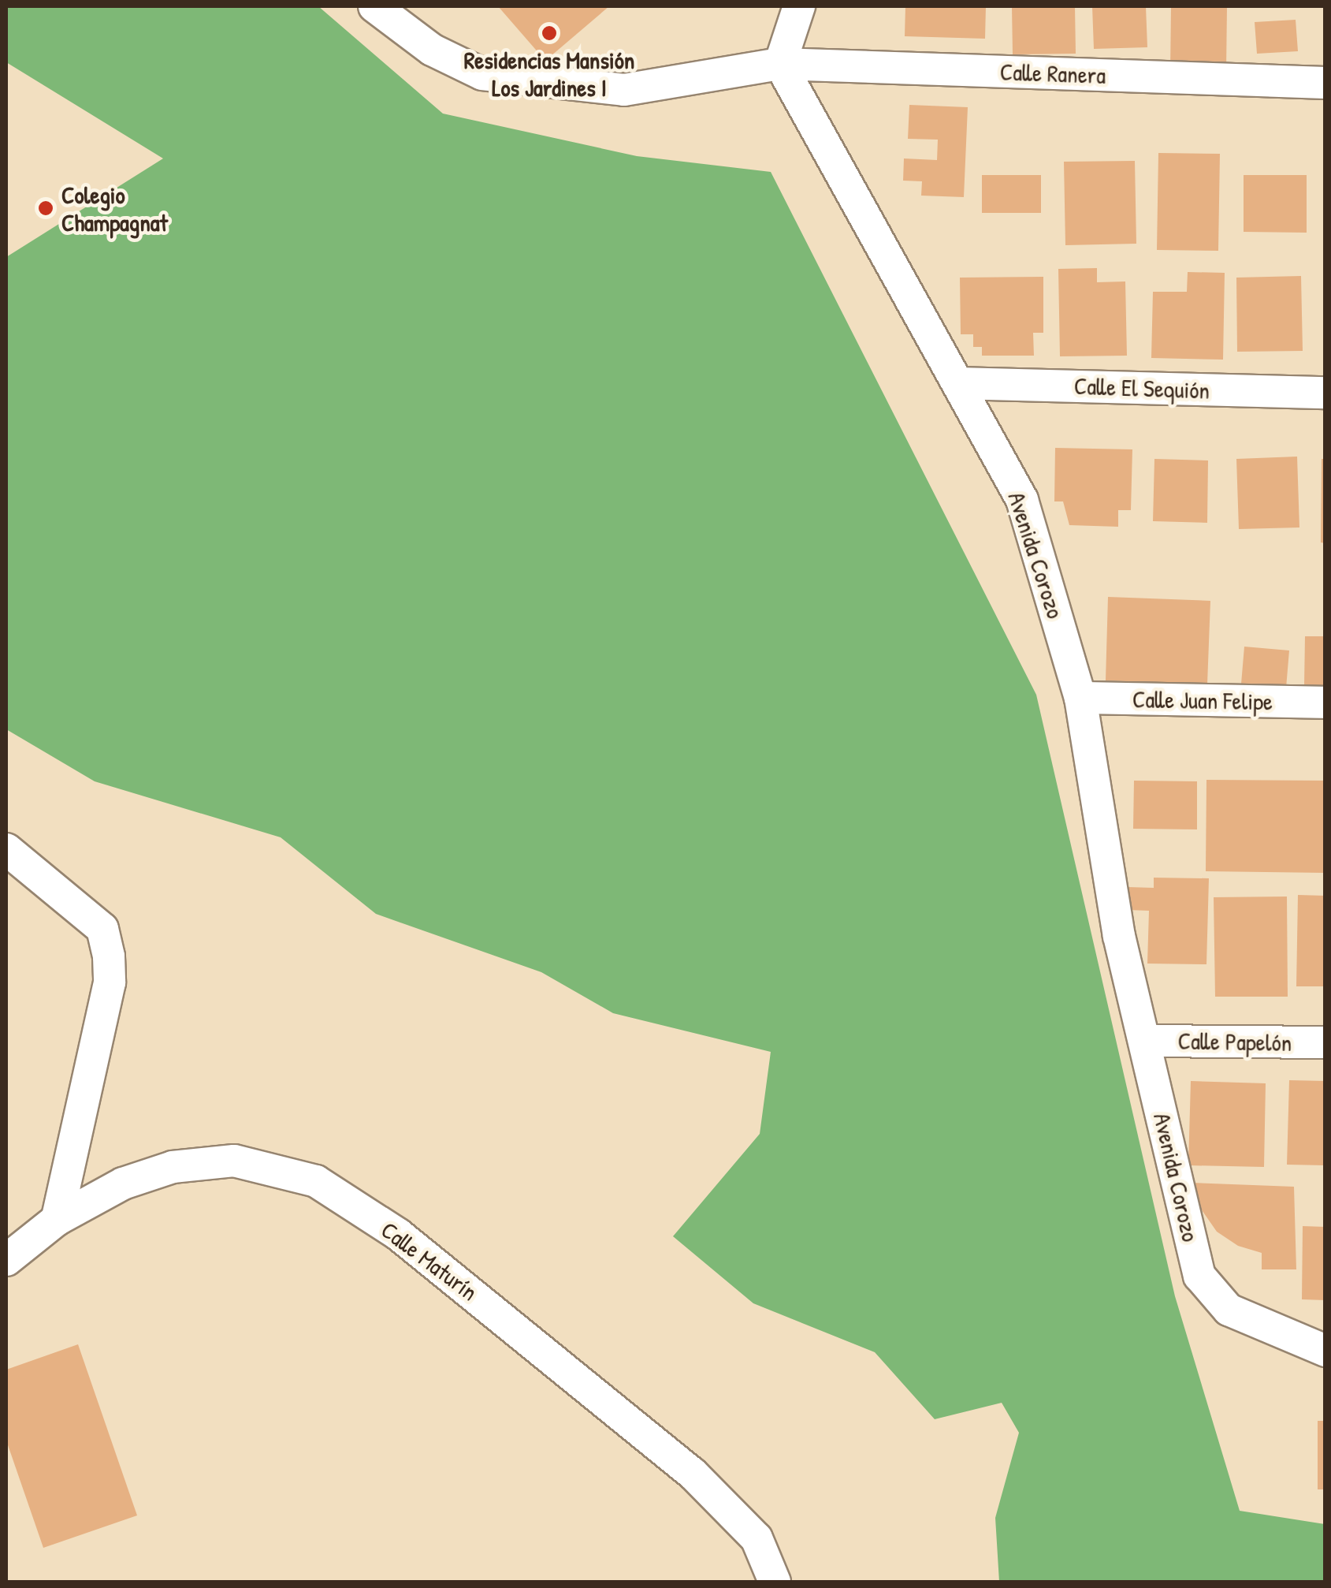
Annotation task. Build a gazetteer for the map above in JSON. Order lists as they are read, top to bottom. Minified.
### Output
{"streets":{"street":["Calle Ranera","Calle El Sequión","Avenida Corozo","Calle Juan Felipe","Calle Papelón","Calle Maturín"]},"crossings":[["Calle Ranera","Avenida Corozo"],["Calle El Sequión","Avenida Corozo"],["Avenida Corozo","Calle Juan Felipe"],["Avenida Corozo","Calle Papelón"]],"places":["Residencias Mansión Los Jardines I","Colegio Champagnat"]}
